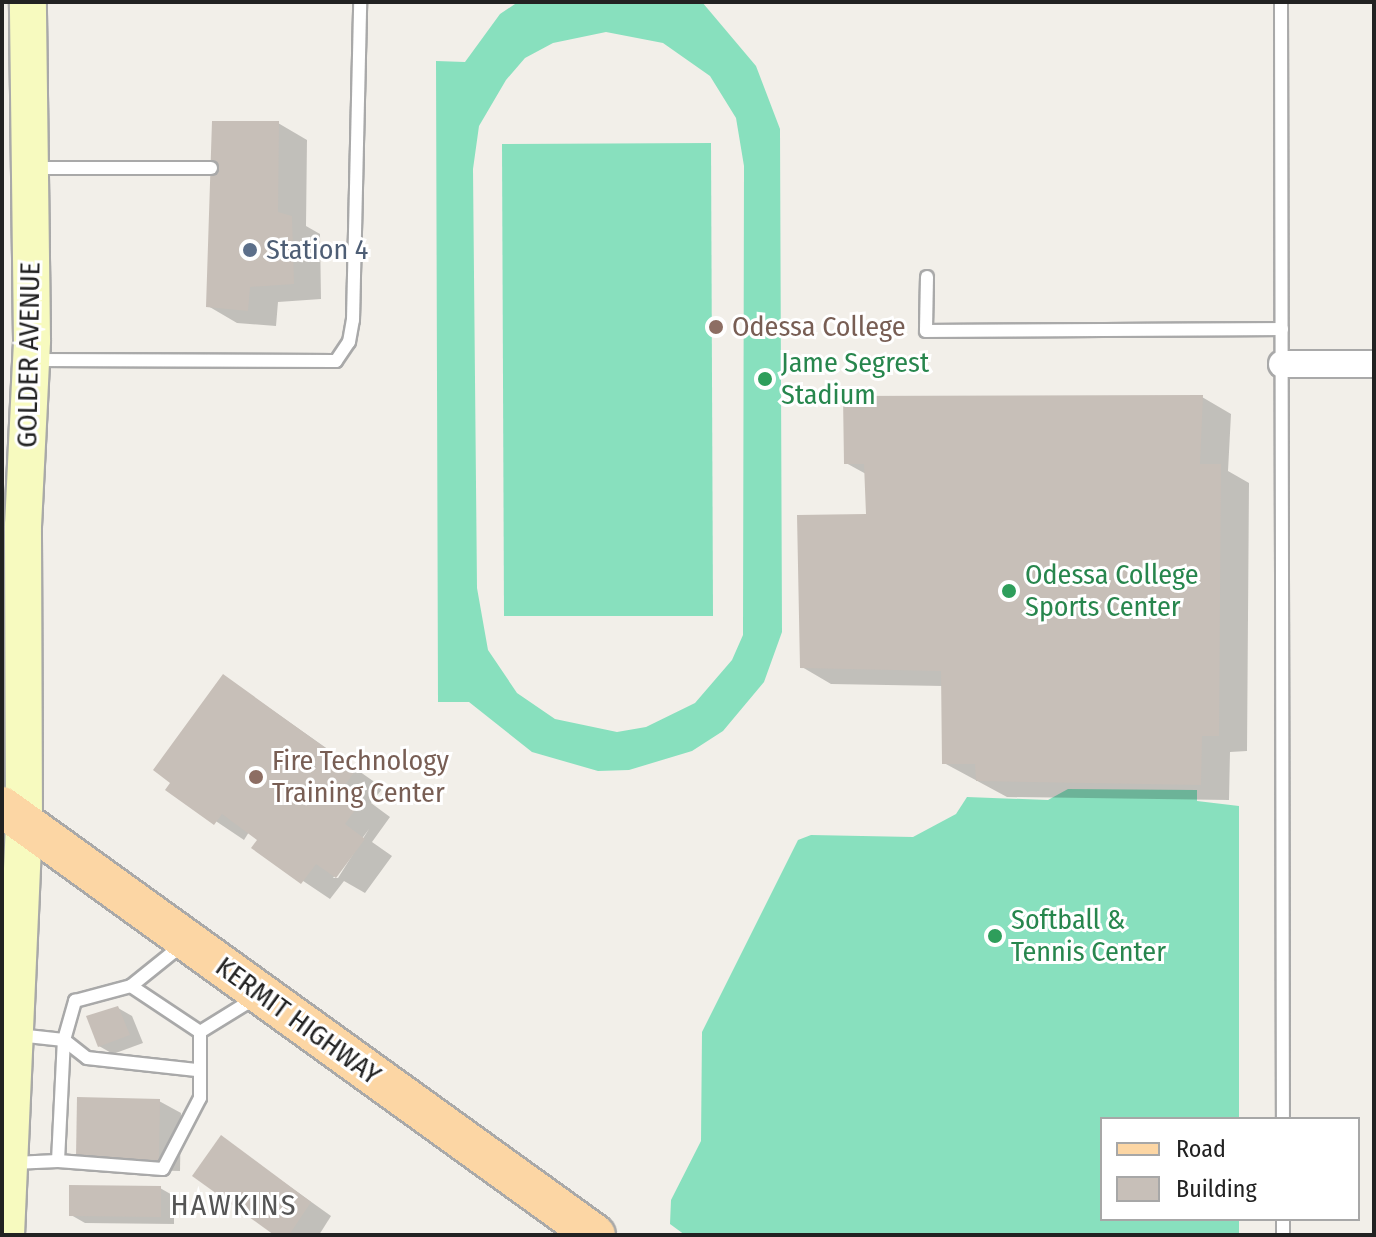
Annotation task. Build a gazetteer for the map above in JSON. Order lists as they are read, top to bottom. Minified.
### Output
{"streets":{"main road":["GOLDER AVENUE","KERMIT HIGHWAY"]},"crossings":[["GOLDER AVENUE","KERMIT HIGHWAY"]],"districts":["HAWKINS"],"places":["Station 4","Odessa College","Jame Segrest Stadium","Odessa College Sports Center","Fire Technology Training Center","Softball & Tennis Center"],"legend":["Road","Building"]}
